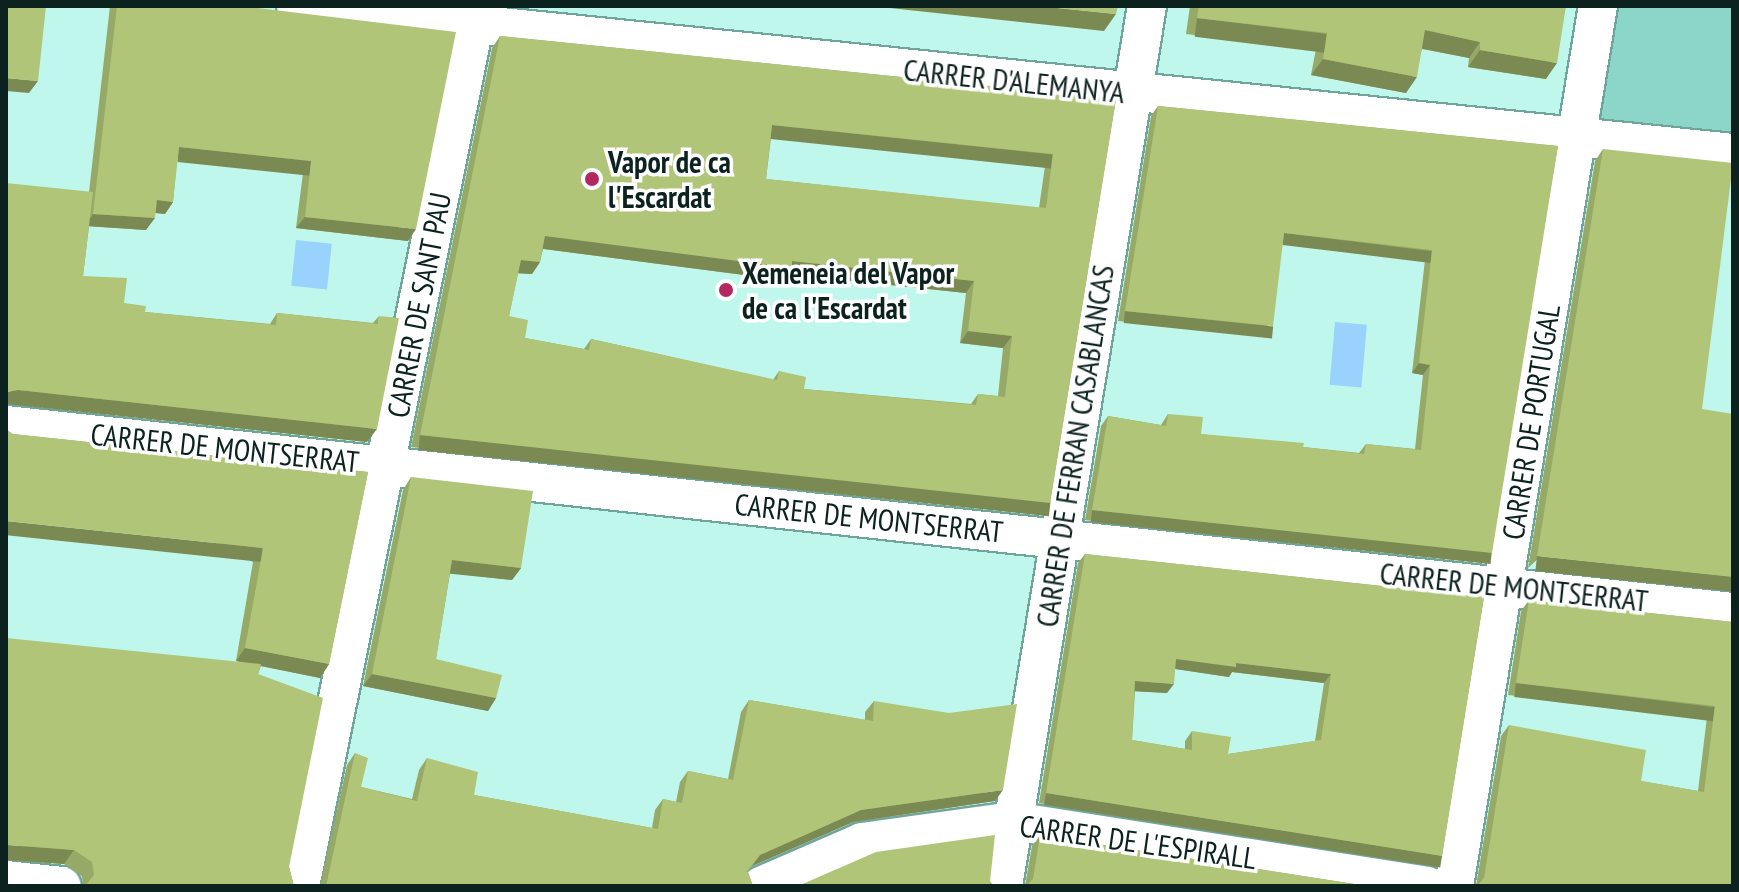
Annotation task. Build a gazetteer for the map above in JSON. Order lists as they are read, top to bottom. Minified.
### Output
{"streets":{"street":["CARRER D'ALEMANYA","CARRER DE SANT PAU","CARRER DE PORTUGAL","CARRER DE FERRAN CASABLANCAS","CARRER DE MONTSERRAT","CARRER DE L'ESPIRALL"]},"crossings":[["CARRER D'ALEMANYA","CARRER DE SANT PAU"],["CARRER D'ALEMANYA","CARRER DE PORTUGAL"],["CARRER D'ALEMANYA","CARRER DE FERRAN CASABLANCAS"],["CARRER DE SANT PAU","CARRER DE MONTSERRAT"],["CARRER DE PORTUGAL","CARRER DE MONTSERRAT"],["CARRER DE FERRAN CASABLANCAS","CARRER DE MONTSERRAT"],["CARRER DE FERRAN CASABLANCAS","CARRER DE L'ESPIRALL"]],"places":["Vapor de ca l'Escardat","Xemeneia del Vapor de ca l'Escardat"]}
